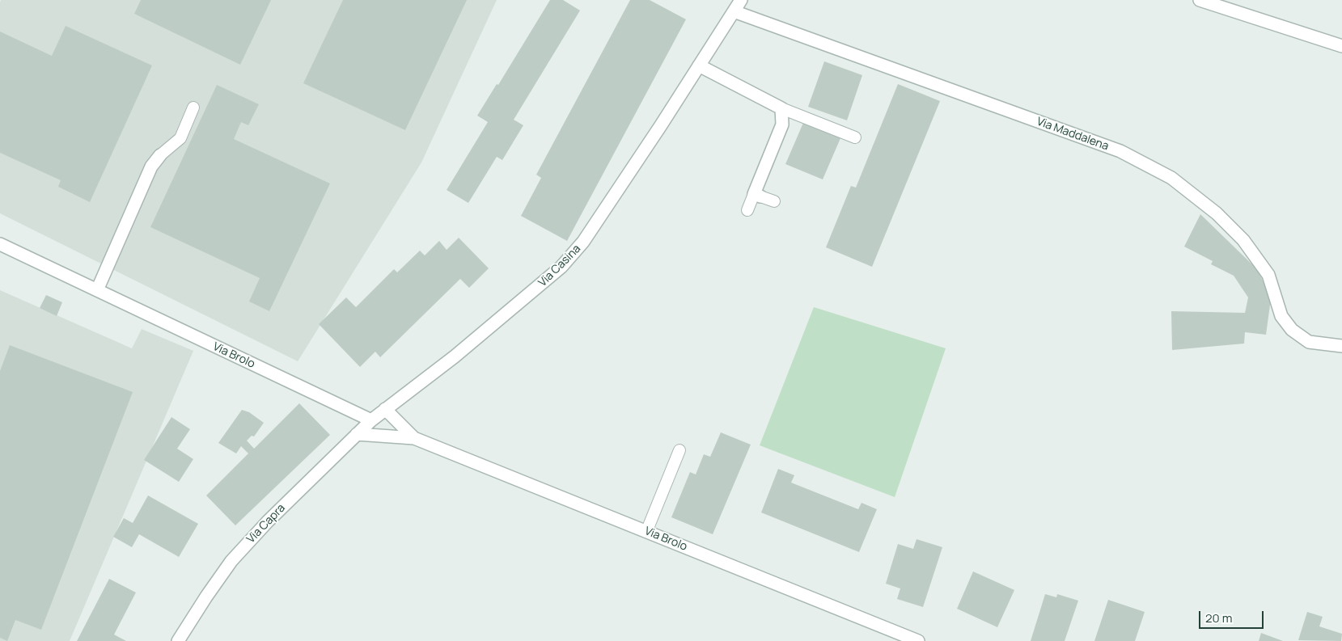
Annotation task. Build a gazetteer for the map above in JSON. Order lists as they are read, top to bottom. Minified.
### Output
{"streets":{"street":["Via Maddalena","Via Casina","Via Brolo","Via Capra"]},"crossings":[["Via Maddalena","Via Casina"],["Via Casina","Via Brolo"],["Via Casina","Via Capra"],["Via Brolo","Via Capra"]],"scale_bar":"20 m"}
